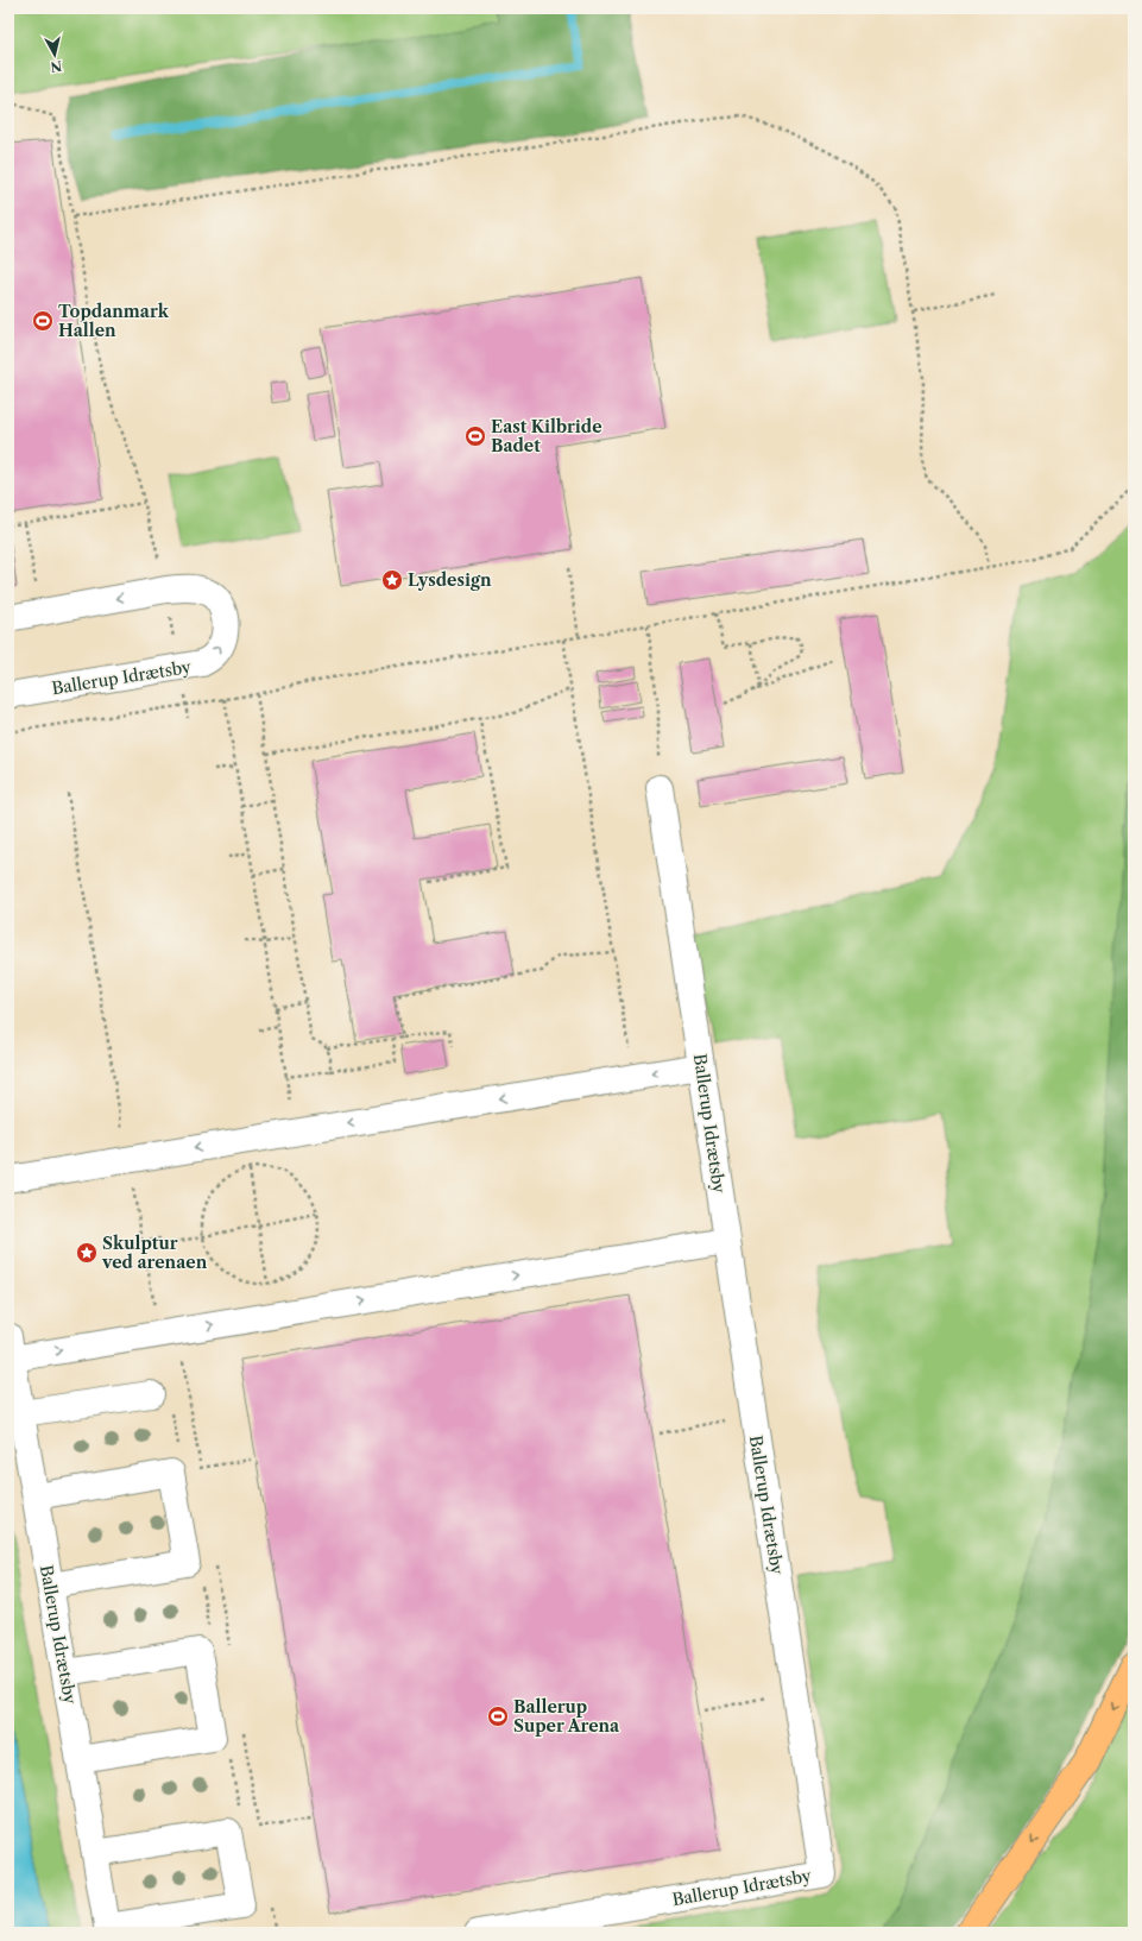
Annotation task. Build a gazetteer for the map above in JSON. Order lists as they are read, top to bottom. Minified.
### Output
{"streets":{"street":["Ballerup Idrætsby"]},"places":{"sports":["Topdanmark Hallen","East Kilbride Badet","Ballerup Super Arena"],"place":["Lysdesign","Skulptur ved arenaen"]},"north":"bottom"}
